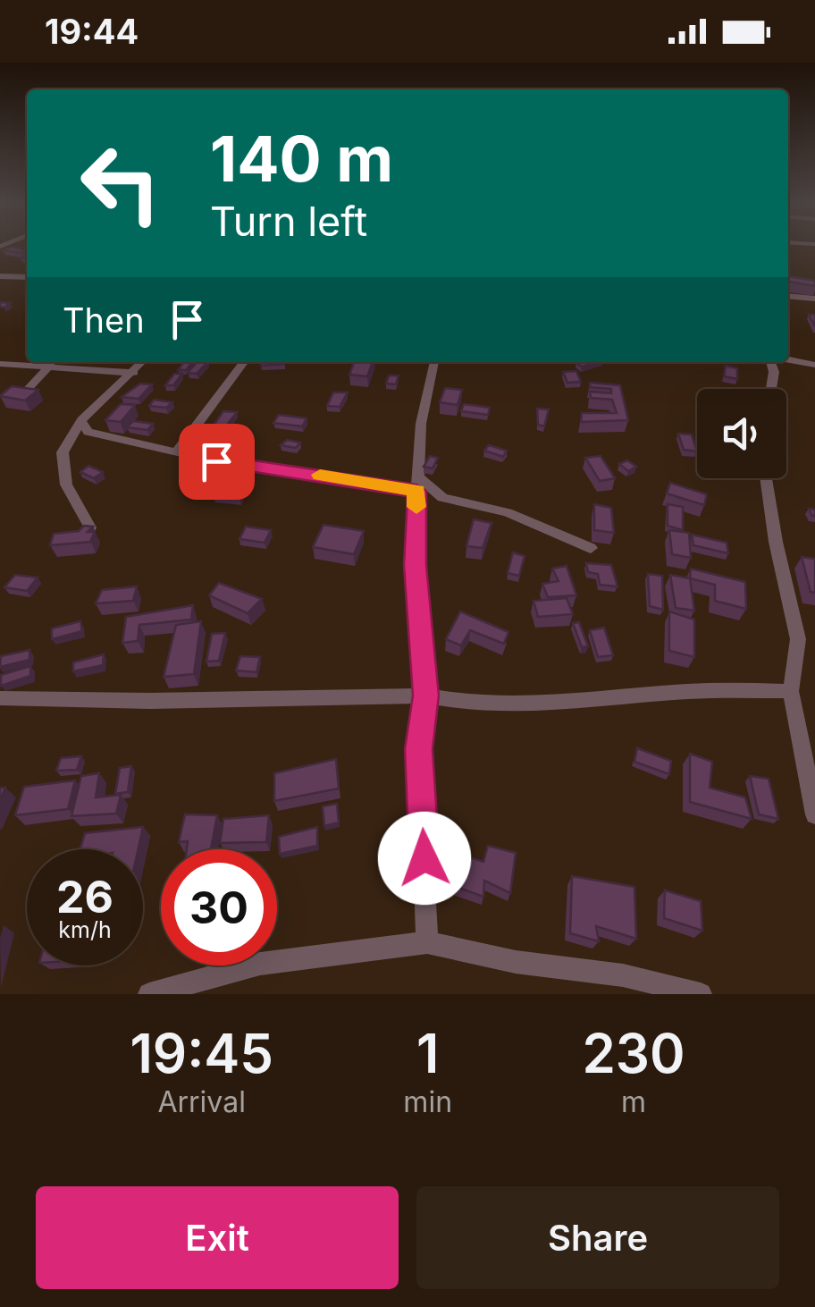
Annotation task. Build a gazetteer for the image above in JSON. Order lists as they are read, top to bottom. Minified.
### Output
{"page":{"status":"19:44","turn":["140 m","Turn left"],"then":"Then","speed":"26 km/h","limit":"30","eta":["19:45","Arrival","1","min","230","m"],"buttons":["Exit","Share"]}}
